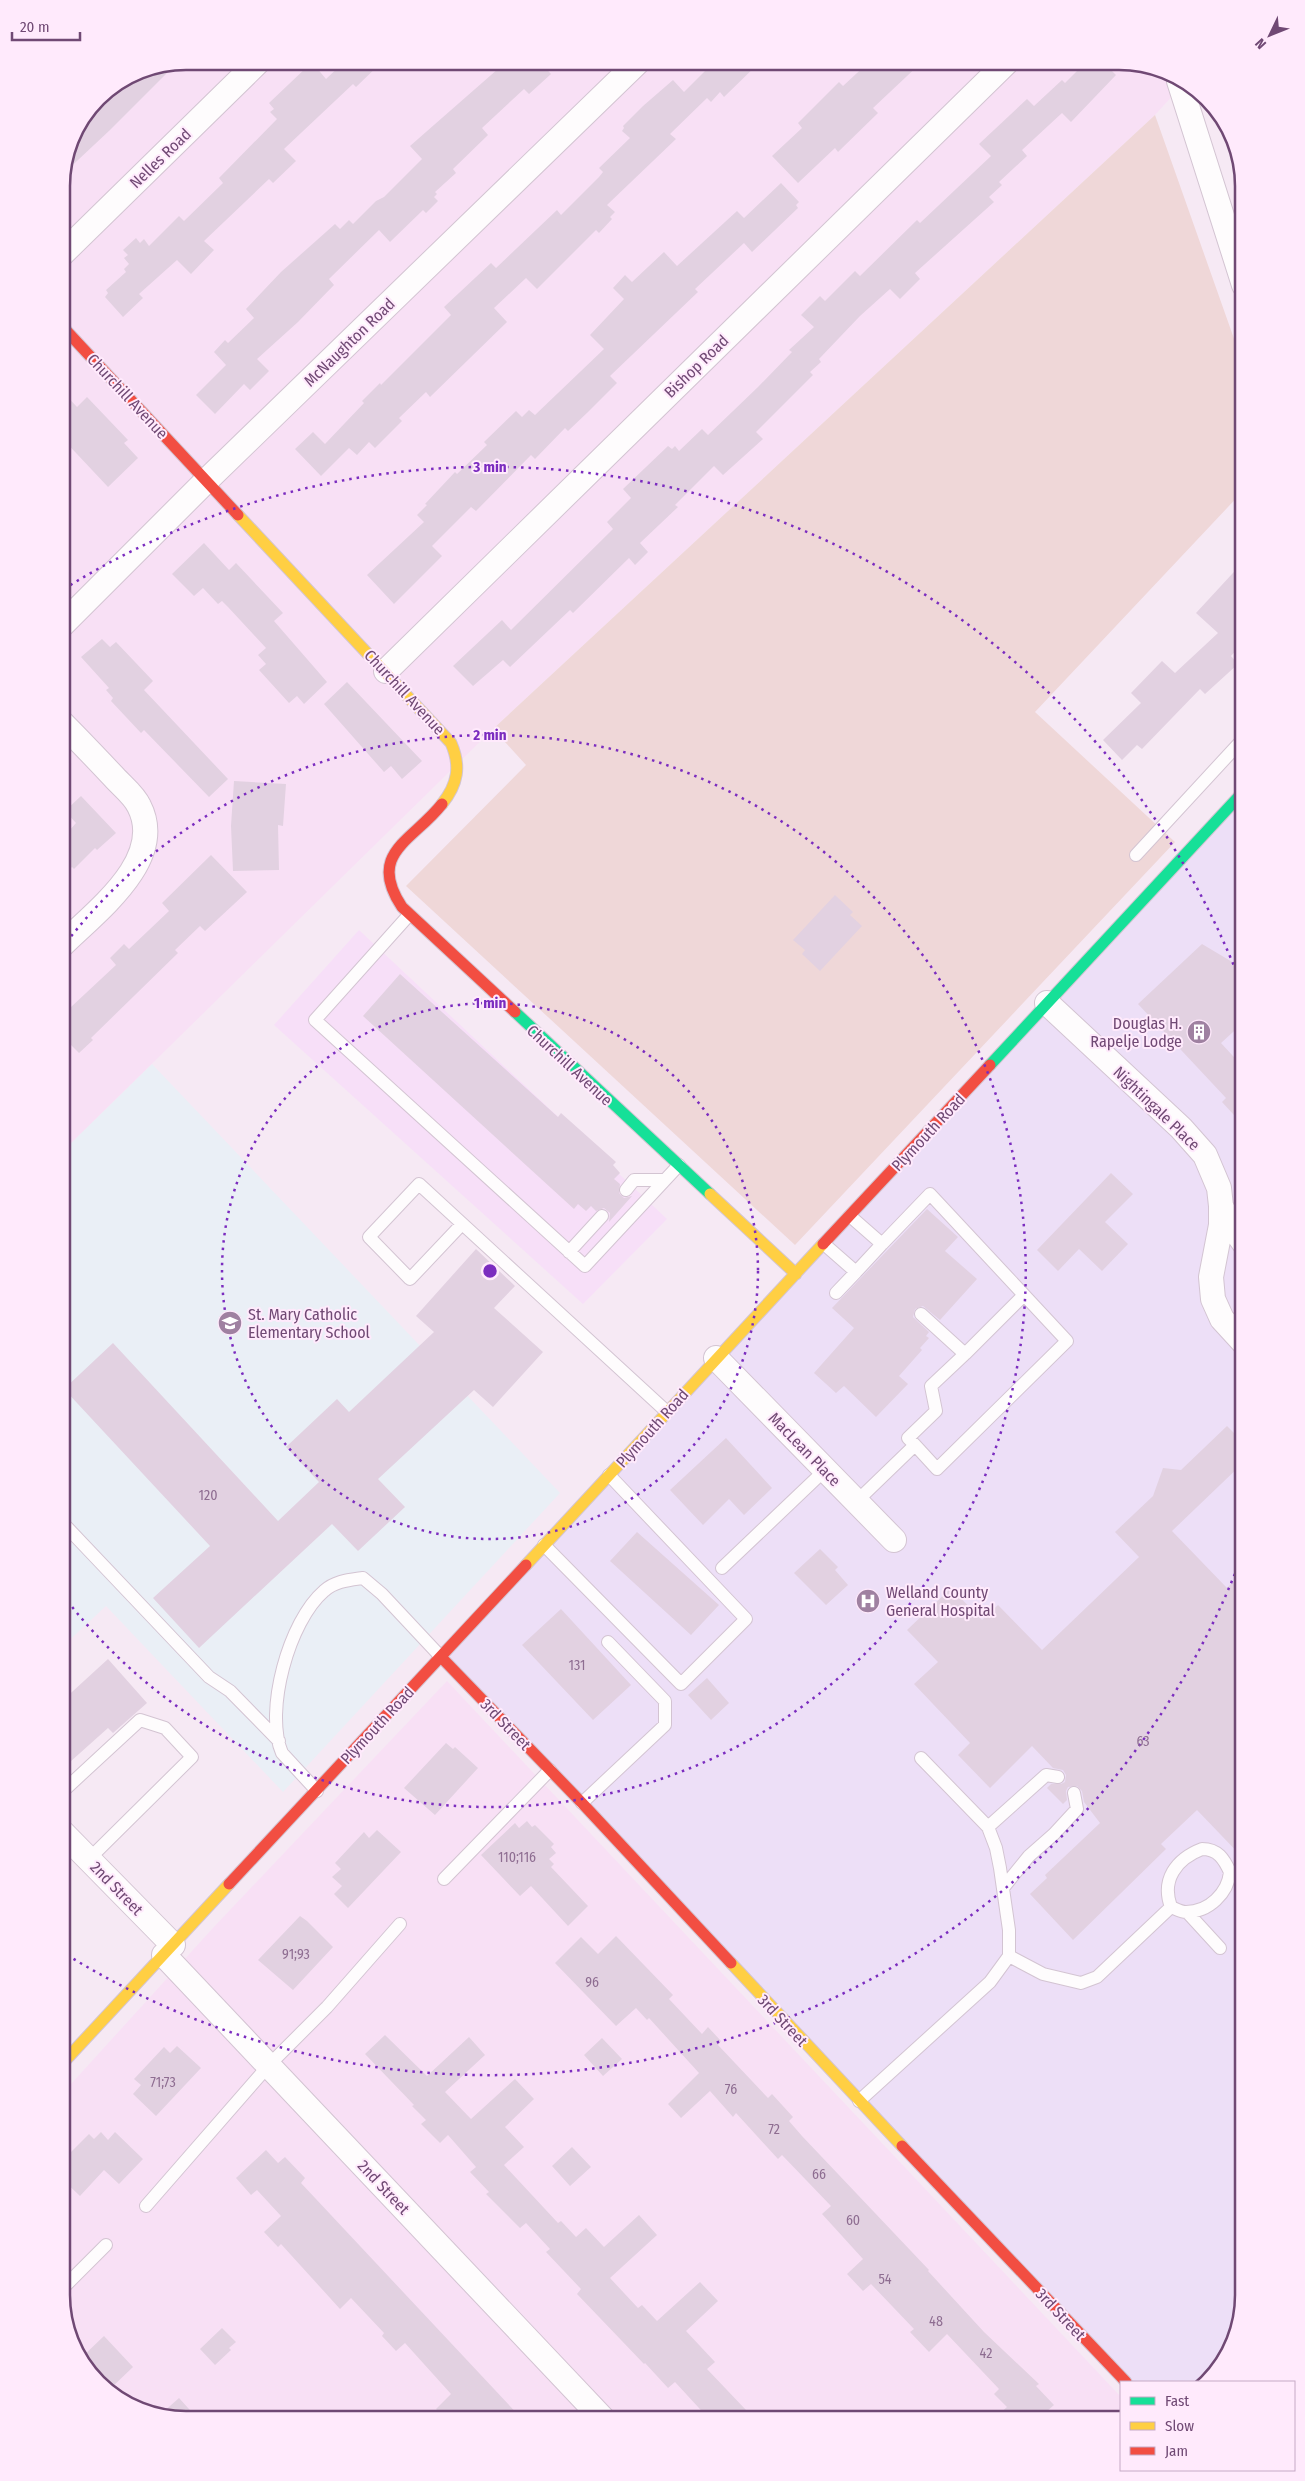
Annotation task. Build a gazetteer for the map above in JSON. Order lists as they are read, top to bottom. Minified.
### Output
{"streets":{"street":["Nelles Road","McNaughton Road","Bishop Road","Churchill Avenue","Nightingale Place","Plymouth Road","MacLean Place","3rd Street","2nd Street"]},"crossings":[["McNaughton Road","Churchill Avenue"],["Bishop Road","Churchill Avenue"],["Churchill Avenue","Plymouth Road"],["Nightingale Place","Plymouth Road"],["Plymouth Road","MacLean Place"],["Plymouth Road","3rd Street"],["Plymouth Road","2nd Street"]],"places":{"building":["Douglas H. Rapelje Lodge"],"school or university":["St. Mary Catholic Elementary School"],"hospital":["Welland County General Hospital"]},"house_numbers":["120","131","63","110;116","91;93","96","71;73","76","72","66","60","54","48","42"],"legend":["Fast","Slow","Jam"],"scale_bar":"20 m","north":"bottom left","rings":["3 min","2 min","1 min"]}
